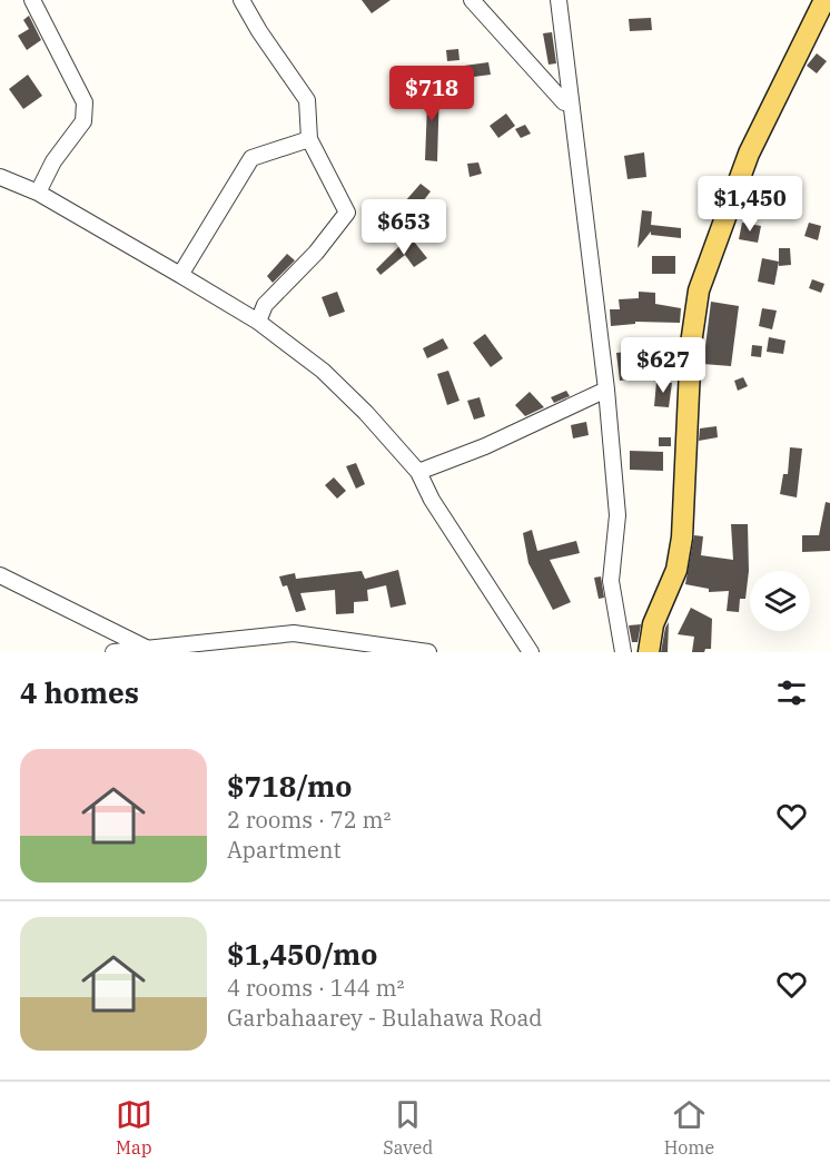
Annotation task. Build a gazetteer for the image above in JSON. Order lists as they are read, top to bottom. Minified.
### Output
{"page":{"price":["$718","$1,450","$653","$627"],"heading":"4 homes","list":[{"name":"$718/mo","note":"2 rooms · 72 m² · Apartment"},{"name":"$1,450/mo","note":"4 rooms · 144 m² · Garbahaarey - Bulahawa Road"}],"tabs":["Map","Saved","Home"]}}
